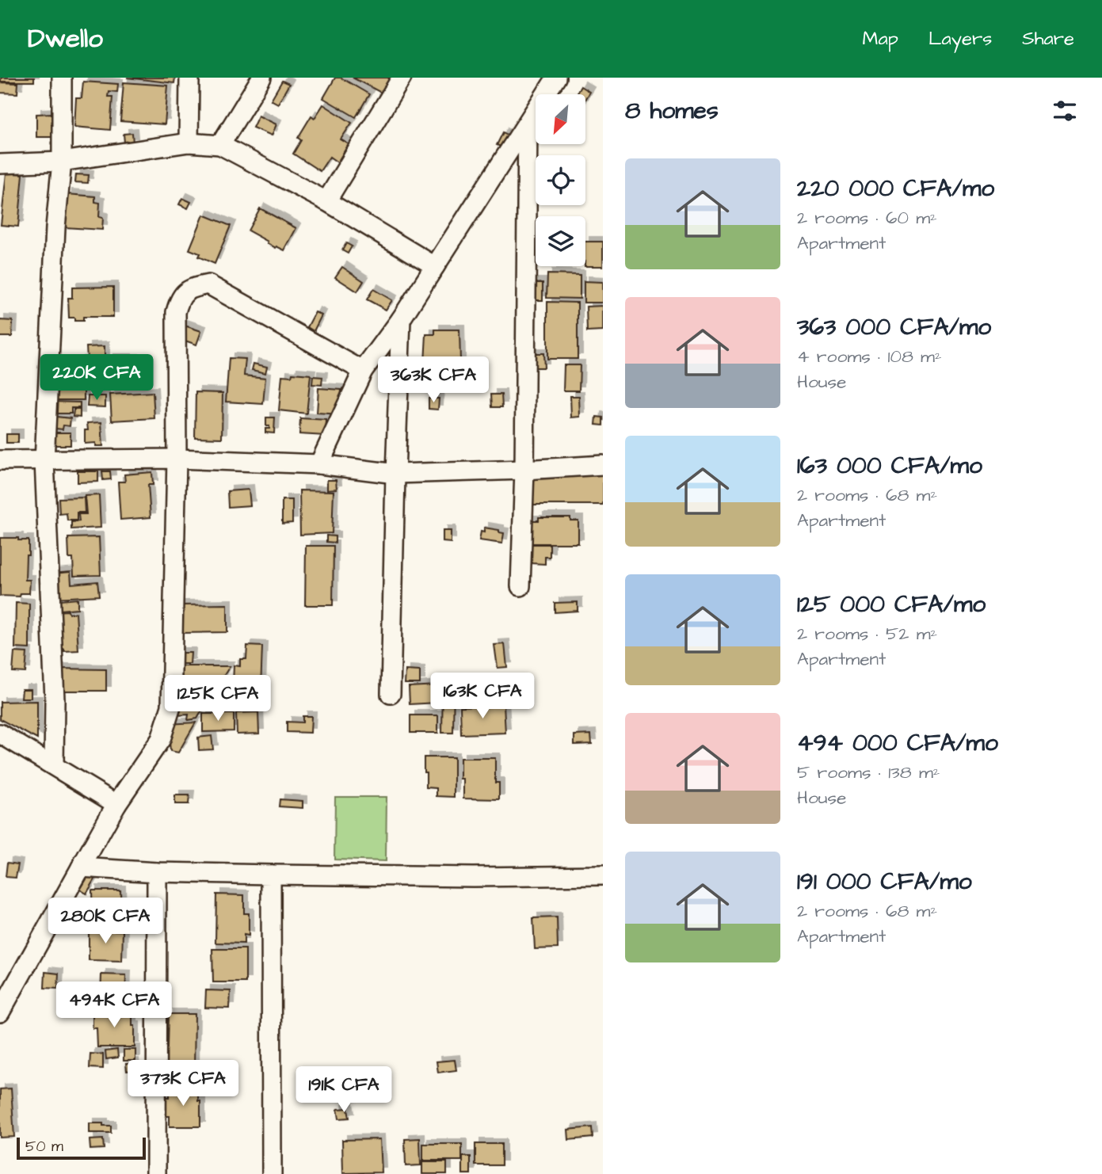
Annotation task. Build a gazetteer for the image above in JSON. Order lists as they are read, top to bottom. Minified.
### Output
{"scale_bar":"50 m","north":"bottom left","page":{"header":"Dwello","nav":["Map","Layers","Share"],"heading":"8 homes","list":[{"name":"220 000 CFA/mo","note":"2 rooms · 60 m² · Apartment"},{"name":"363 000 CFA/mo","note":"4 rooms · 108 m² · House"},{"name":"163 000 CFA/mo","note":"2 rooms · 68 m² · Apartment"},{"name":"125 000 CFA/mo","note":"2 rooms · 52 m² · Apartment"},{"name":"494 000 CFA/mo","note":"5 rooms · 138 m² · House"},{"name":"191 000 CFA/mo","note":"2 rooms · 68 m² · Apartment"}],"price":["220K CFA","363K CFA","163K CFA","125K CFA","280K CFA","494K CFA","373K CFA","191K CFA"],"scale":"50 m"}}
